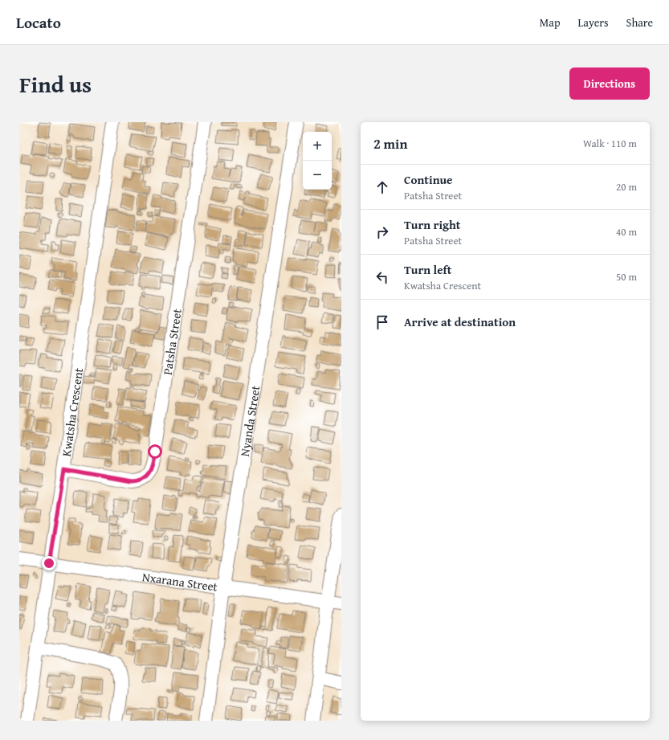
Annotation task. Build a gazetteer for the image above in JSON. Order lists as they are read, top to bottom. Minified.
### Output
{"streets":{"street":["Patsha Street","Kwatsha Crescent","Nyanda Street","Nxarana Street"]},"crossings":[["Patsha Street","Kwatsha Crescent"],["Kwatsha Crescent","Nxarana Street"],["Nyanda Street","Nxarana Street"]],"page":{"header":"Locato","nav":["Map","Layers","Share"],"title":"Find us","buttons":"Directions","heading":["2 min","Walk · 110 m"],"map_buttons":["+","−"],"list":[["Continue","Patsha Street","20 m"],["Turn right","Patsha Street","40 m"],["Turn left","Kwatsha Crescent","50 m"],"Arrive at destination"]}}
